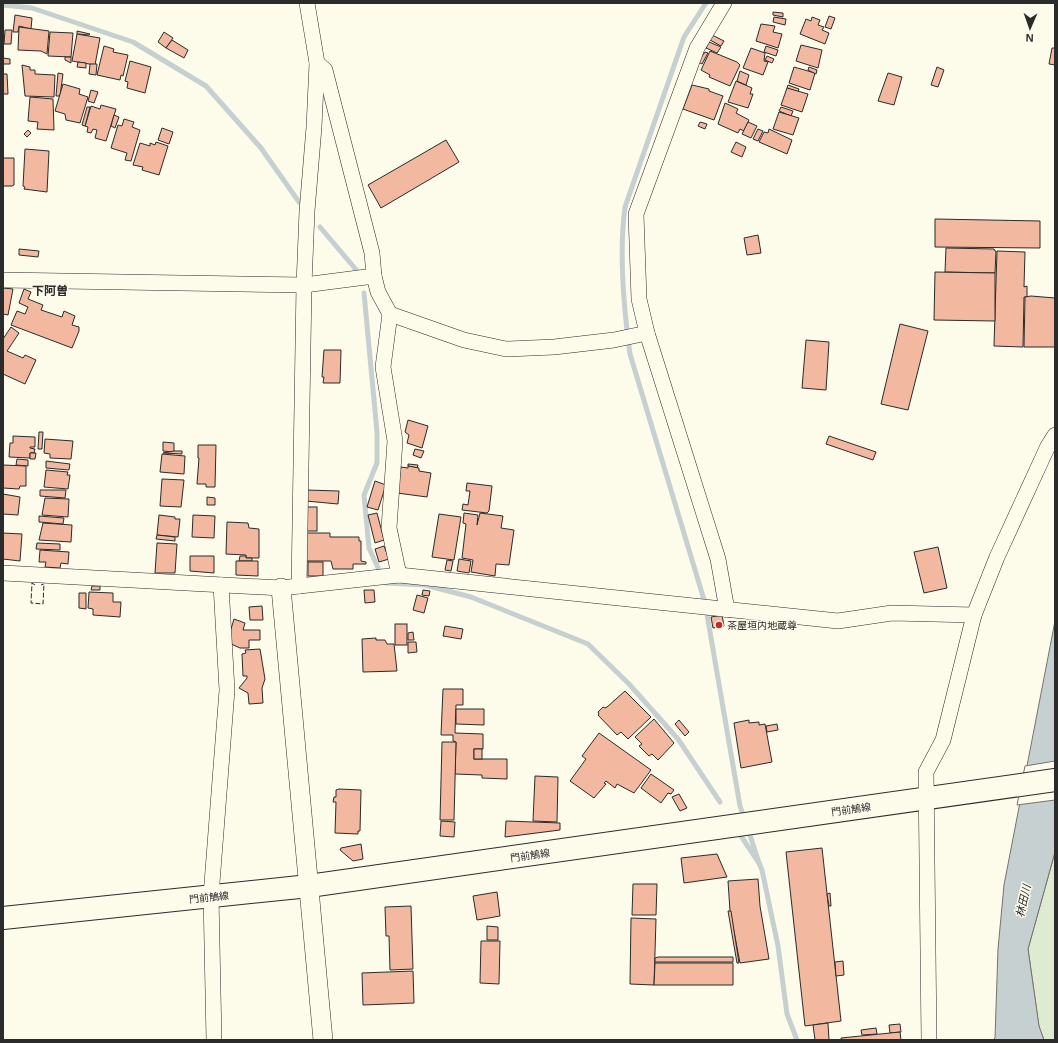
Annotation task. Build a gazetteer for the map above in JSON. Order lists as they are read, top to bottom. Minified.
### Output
{"streets":{"main road":["門前鵤線"]},"districts":["下阿曽"],"water":["林田川"],"places":["茶屋垣内地蔵尊"],"north":"bottom"}
